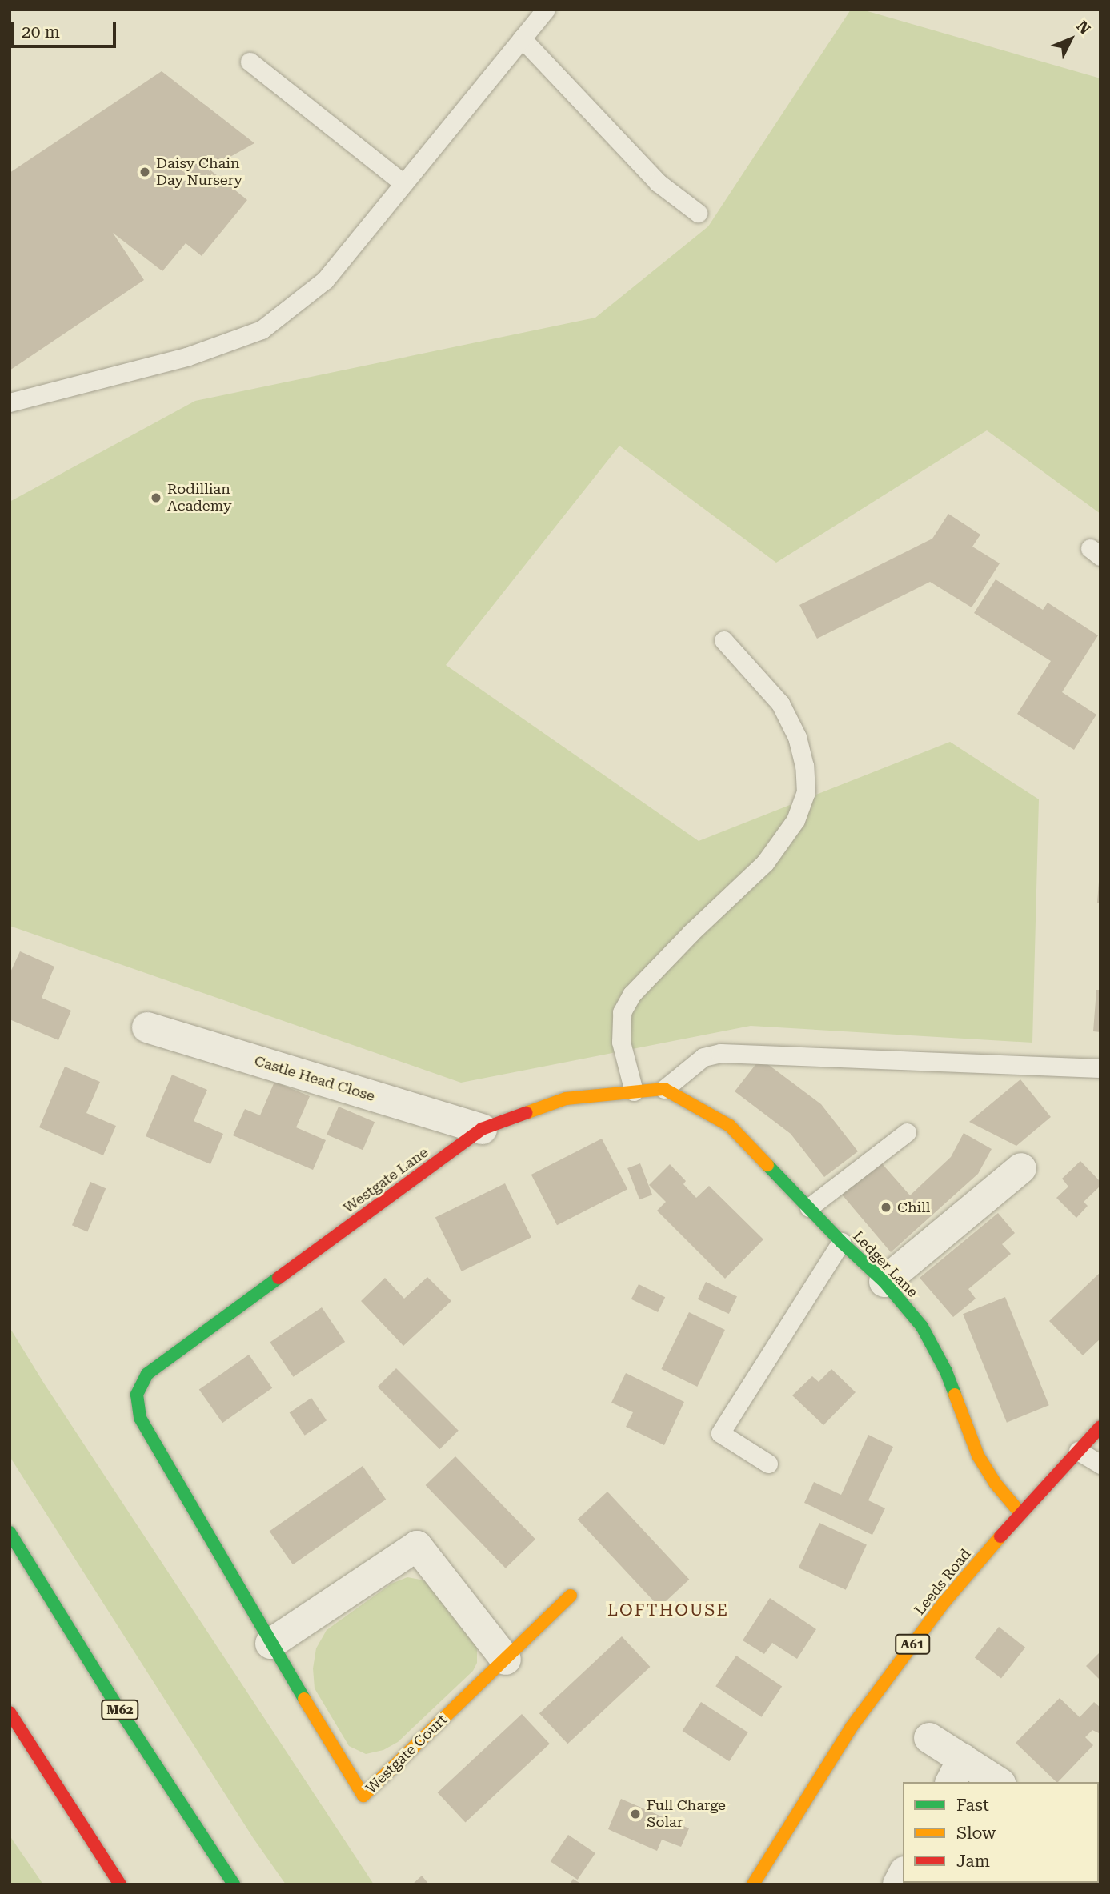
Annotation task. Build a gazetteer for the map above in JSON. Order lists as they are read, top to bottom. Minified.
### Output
{"streets":{"main road":["Westgate Lane","Ledger Lane","Leeds Road","A61","M62","Westgate Court"],"street":["Castle Head Close"]},"crossings":[["Castle Head Close","Westgate Lane"],["Westgate Lane","Ledger Lane"],["Westgate Lane","Westgate Court"],["Ledger Lane","Leeds Road"]],"districts":["LOFTHOUSE"],"places":["Daisy Chain Day Nursery","Rodillian Academy","Chill","Full Charge Solar"],"legend":["Fast","Slow","Jam"],"scale_bar":"20 m","north":"top right"}
